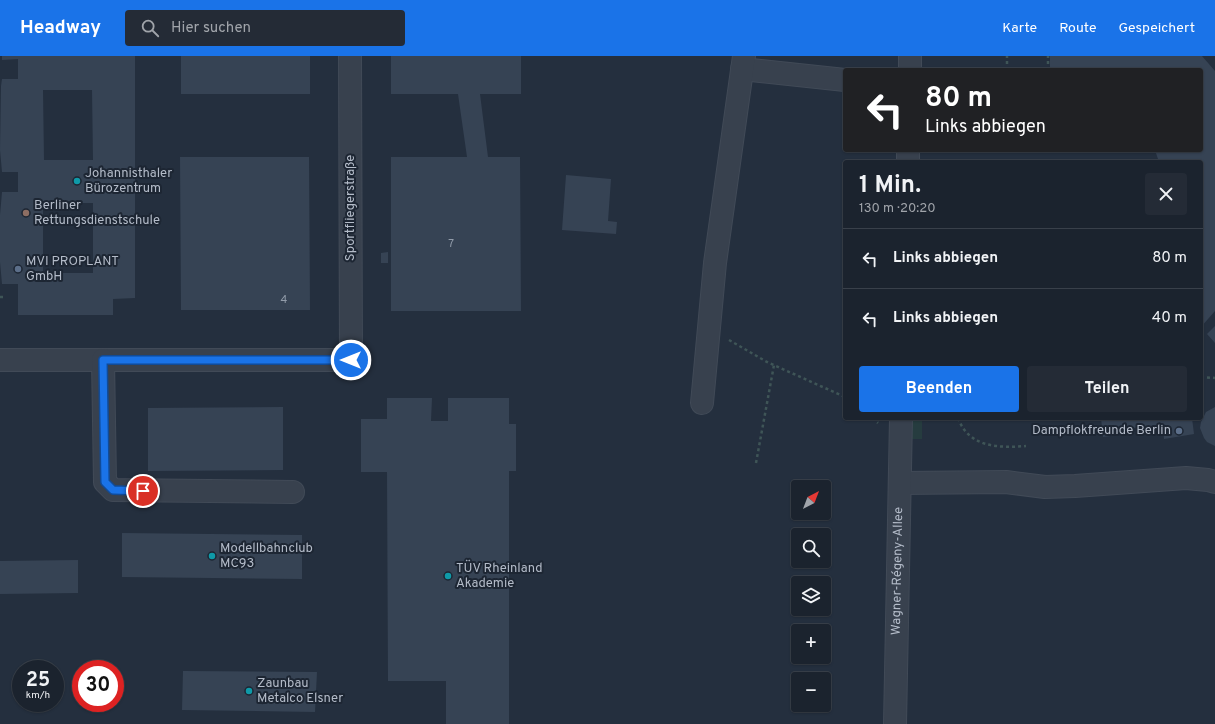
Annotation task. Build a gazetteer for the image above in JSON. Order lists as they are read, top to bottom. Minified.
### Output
{"streets":{"street":["Sportfliegerstraße","Wagner-Régeny-Allee"]},"places":["Johannisthaler Bürozentrum","Berliner Rettungsdienstschule","MVI PROPLANT GmbH","Dampflokfreunde Berlin","Modellbahnclub MC93","TÜV Rheinland Akademie","Zaunbau Metalco Elsner"],"house_numbers":["7","4"],"north":"top right","page":{"header":"Headway","search":"Hier suchen","nav":["Karte","Route","Gespeichert"],"turn":["80 m","Links abbiegen"],"heading":["1 Min.","130 m · 20:20"],"list":[{"name":"Links abbiegen","value":"80 m"},{"name":"Links abbiegen","value":"40 m"}],"buttons":["Beenden","Teilen"],"map_buttons":["+","−"],"speed":"25 km/h","limit":"30"}}
